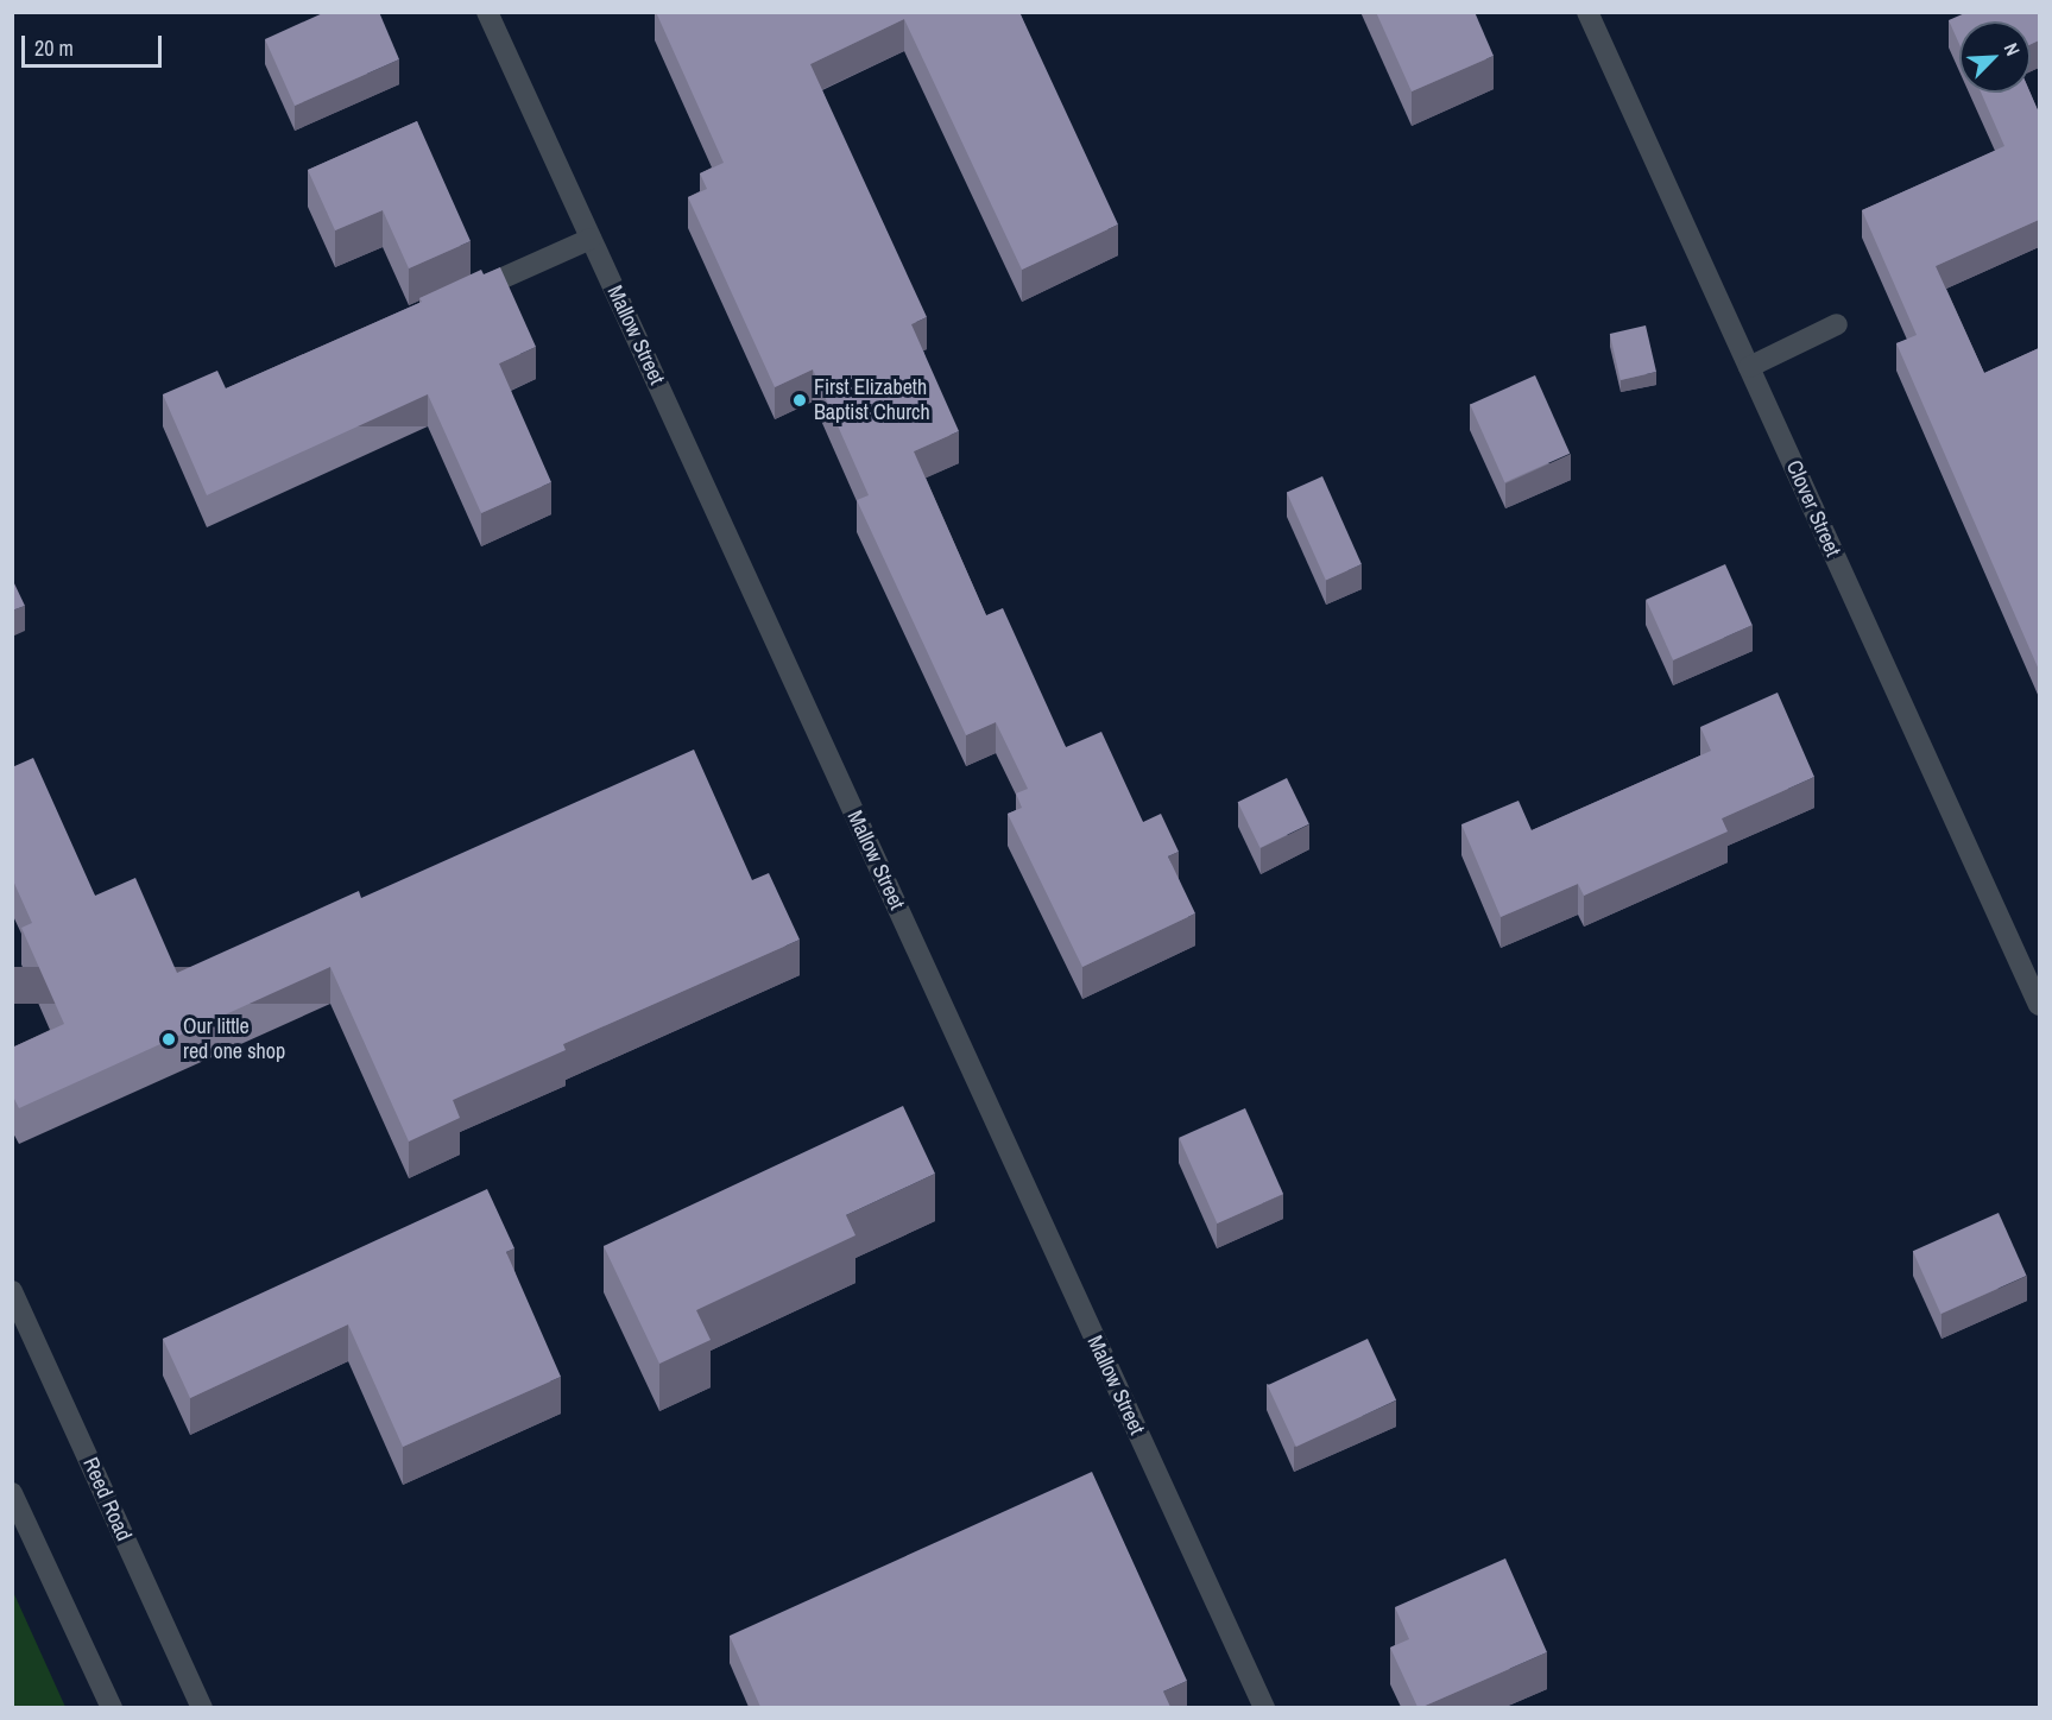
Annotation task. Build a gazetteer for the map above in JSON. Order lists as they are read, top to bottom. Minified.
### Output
{"streets":{"street":["Mallow Street","Clover Street","Reed Road"]},"places":["First Elizabeth Baptist Church","Our little red one shop"],"scale_bar":"20 m","north":"top right"}
